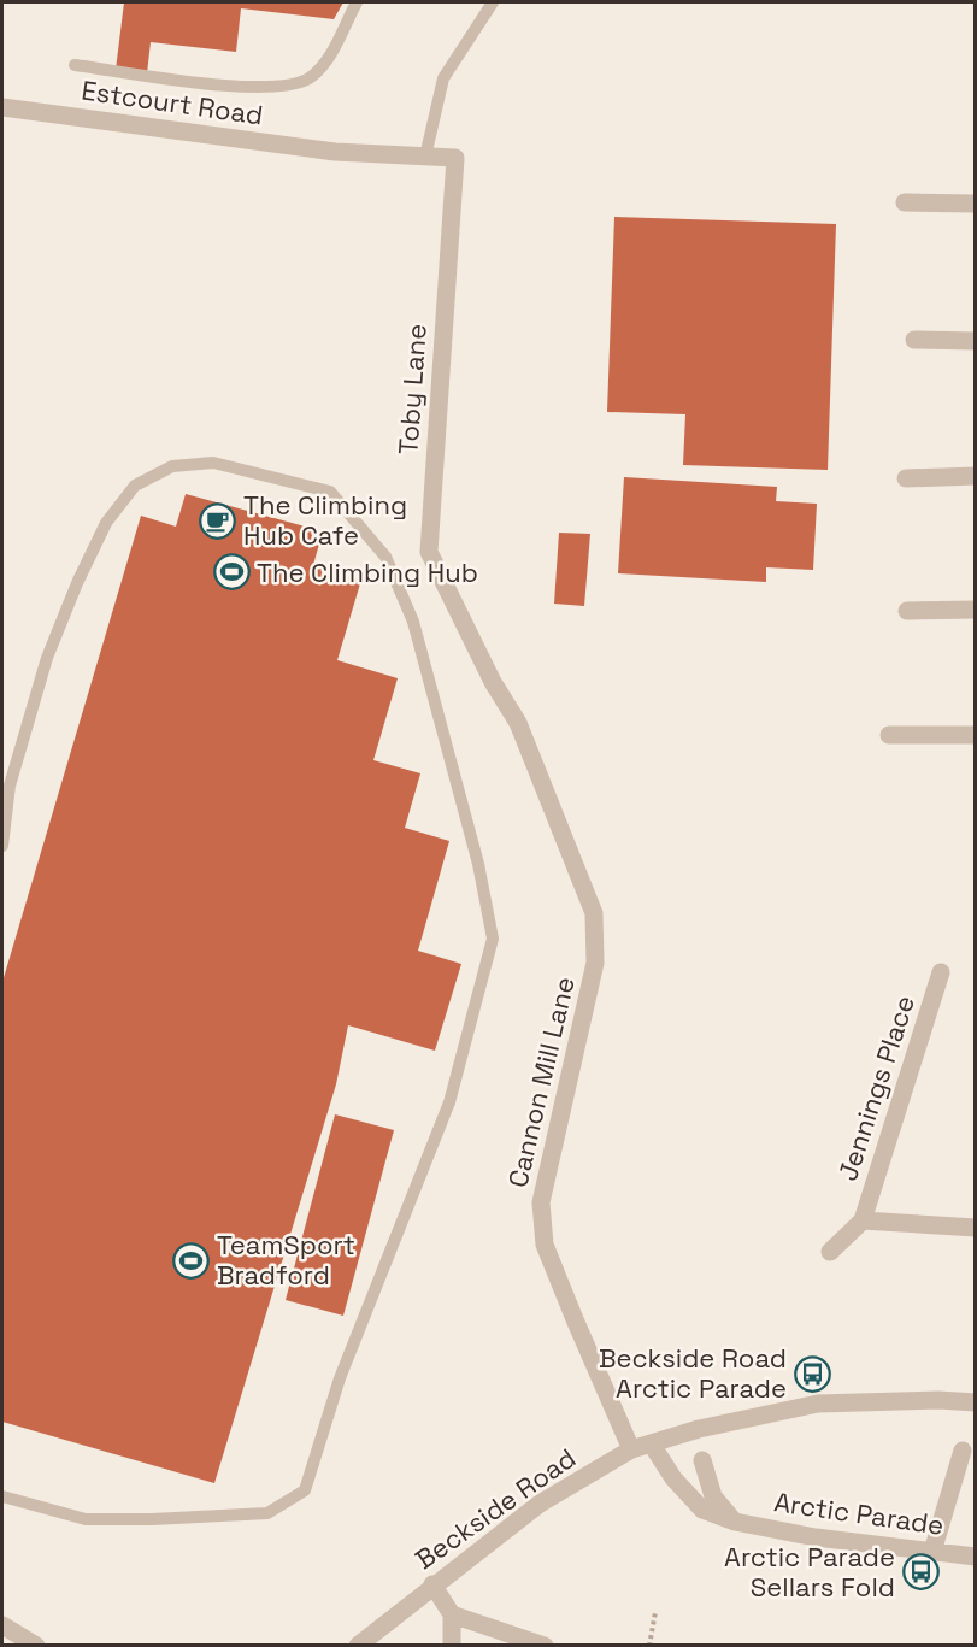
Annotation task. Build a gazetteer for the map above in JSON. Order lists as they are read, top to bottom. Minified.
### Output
{"streets":{"street":["Estcourt Road","Toby Lane","Cannon Mill Lane","Jennings Place","Beckside Road","Arctic Parade"]},"crossings":[["Estcourt Road","Toby Lane"],["Toby Lane","Cannon Mill Lane"],["Cannon Mill Lane","Beckside Road"],["Beckside Road","Arctic Parade"]],"places":{"cafe":["The Climbing Hub Cafe"],"sports":["The Climbing Hub","TeamSport Bradford"],"bus stop":["Beckside Road Arctic Parade","Arctic Parade Sellars Fold"]}}
